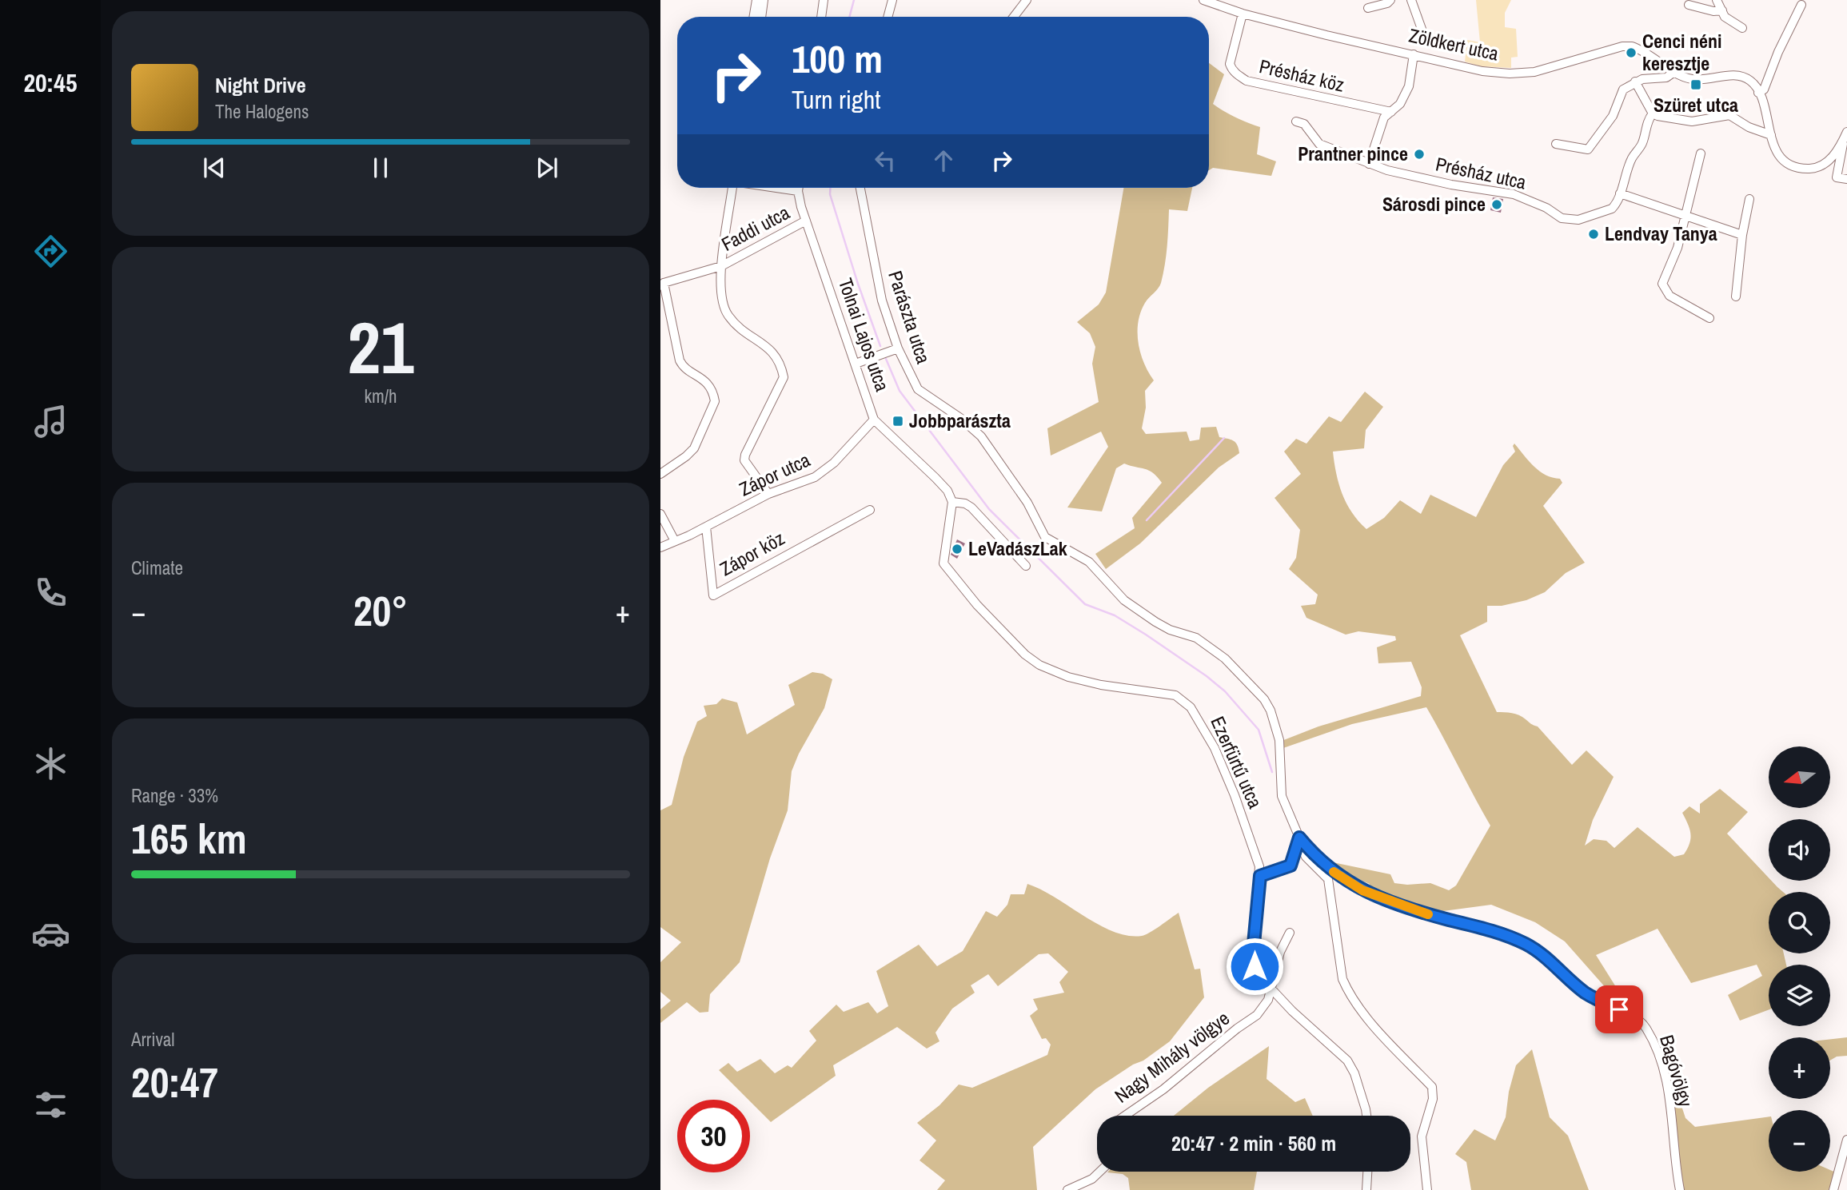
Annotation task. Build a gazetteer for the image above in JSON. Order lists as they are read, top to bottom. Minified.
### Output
{"streets":{"street":["Zöldkert utca","Présház köz","Présház utca","Faddi utca","Parászta utca","Tolnai Lajos utca","Zápor utca","Zápor köz","Ezerfürtű utca","Nagy Mihály völgye","Bagóvölgy"]},"crossings":[["Zöldkert utca","Présház köz"],["Faddi utca","Tolnai Lajos utca"],["Parászta utca","Bagóvölgy"],["Tolnai Lajos utca","Zápor utca"],["Tolnai Lajos utca","Ezerfürtű utca"],["Zápor utca","Zápor köz"],["Ezerfürtű utca","Nagy Mihály völgye"]],"places":{"other":["Cenci néni keresztje","Prantner pince","Sárosdi pince","Lendvay Tanya","LeVadászLak"],"transit":["Szüret utca","Jobbparászta"]},"north":"left","page":{"tabs":"20:45","turn":["100 m","Turn right"],"song":["Night Drive","The Halogens"],"tile":[["21","km/h"],"Climate",["Range · 33%","165 km"],["Arrival","20:47"]],"heat":["−","20°","+"],"map_buttons":["+","−"],"limit":"30","trip":"20:47 · 2 min · 560 m"}}
